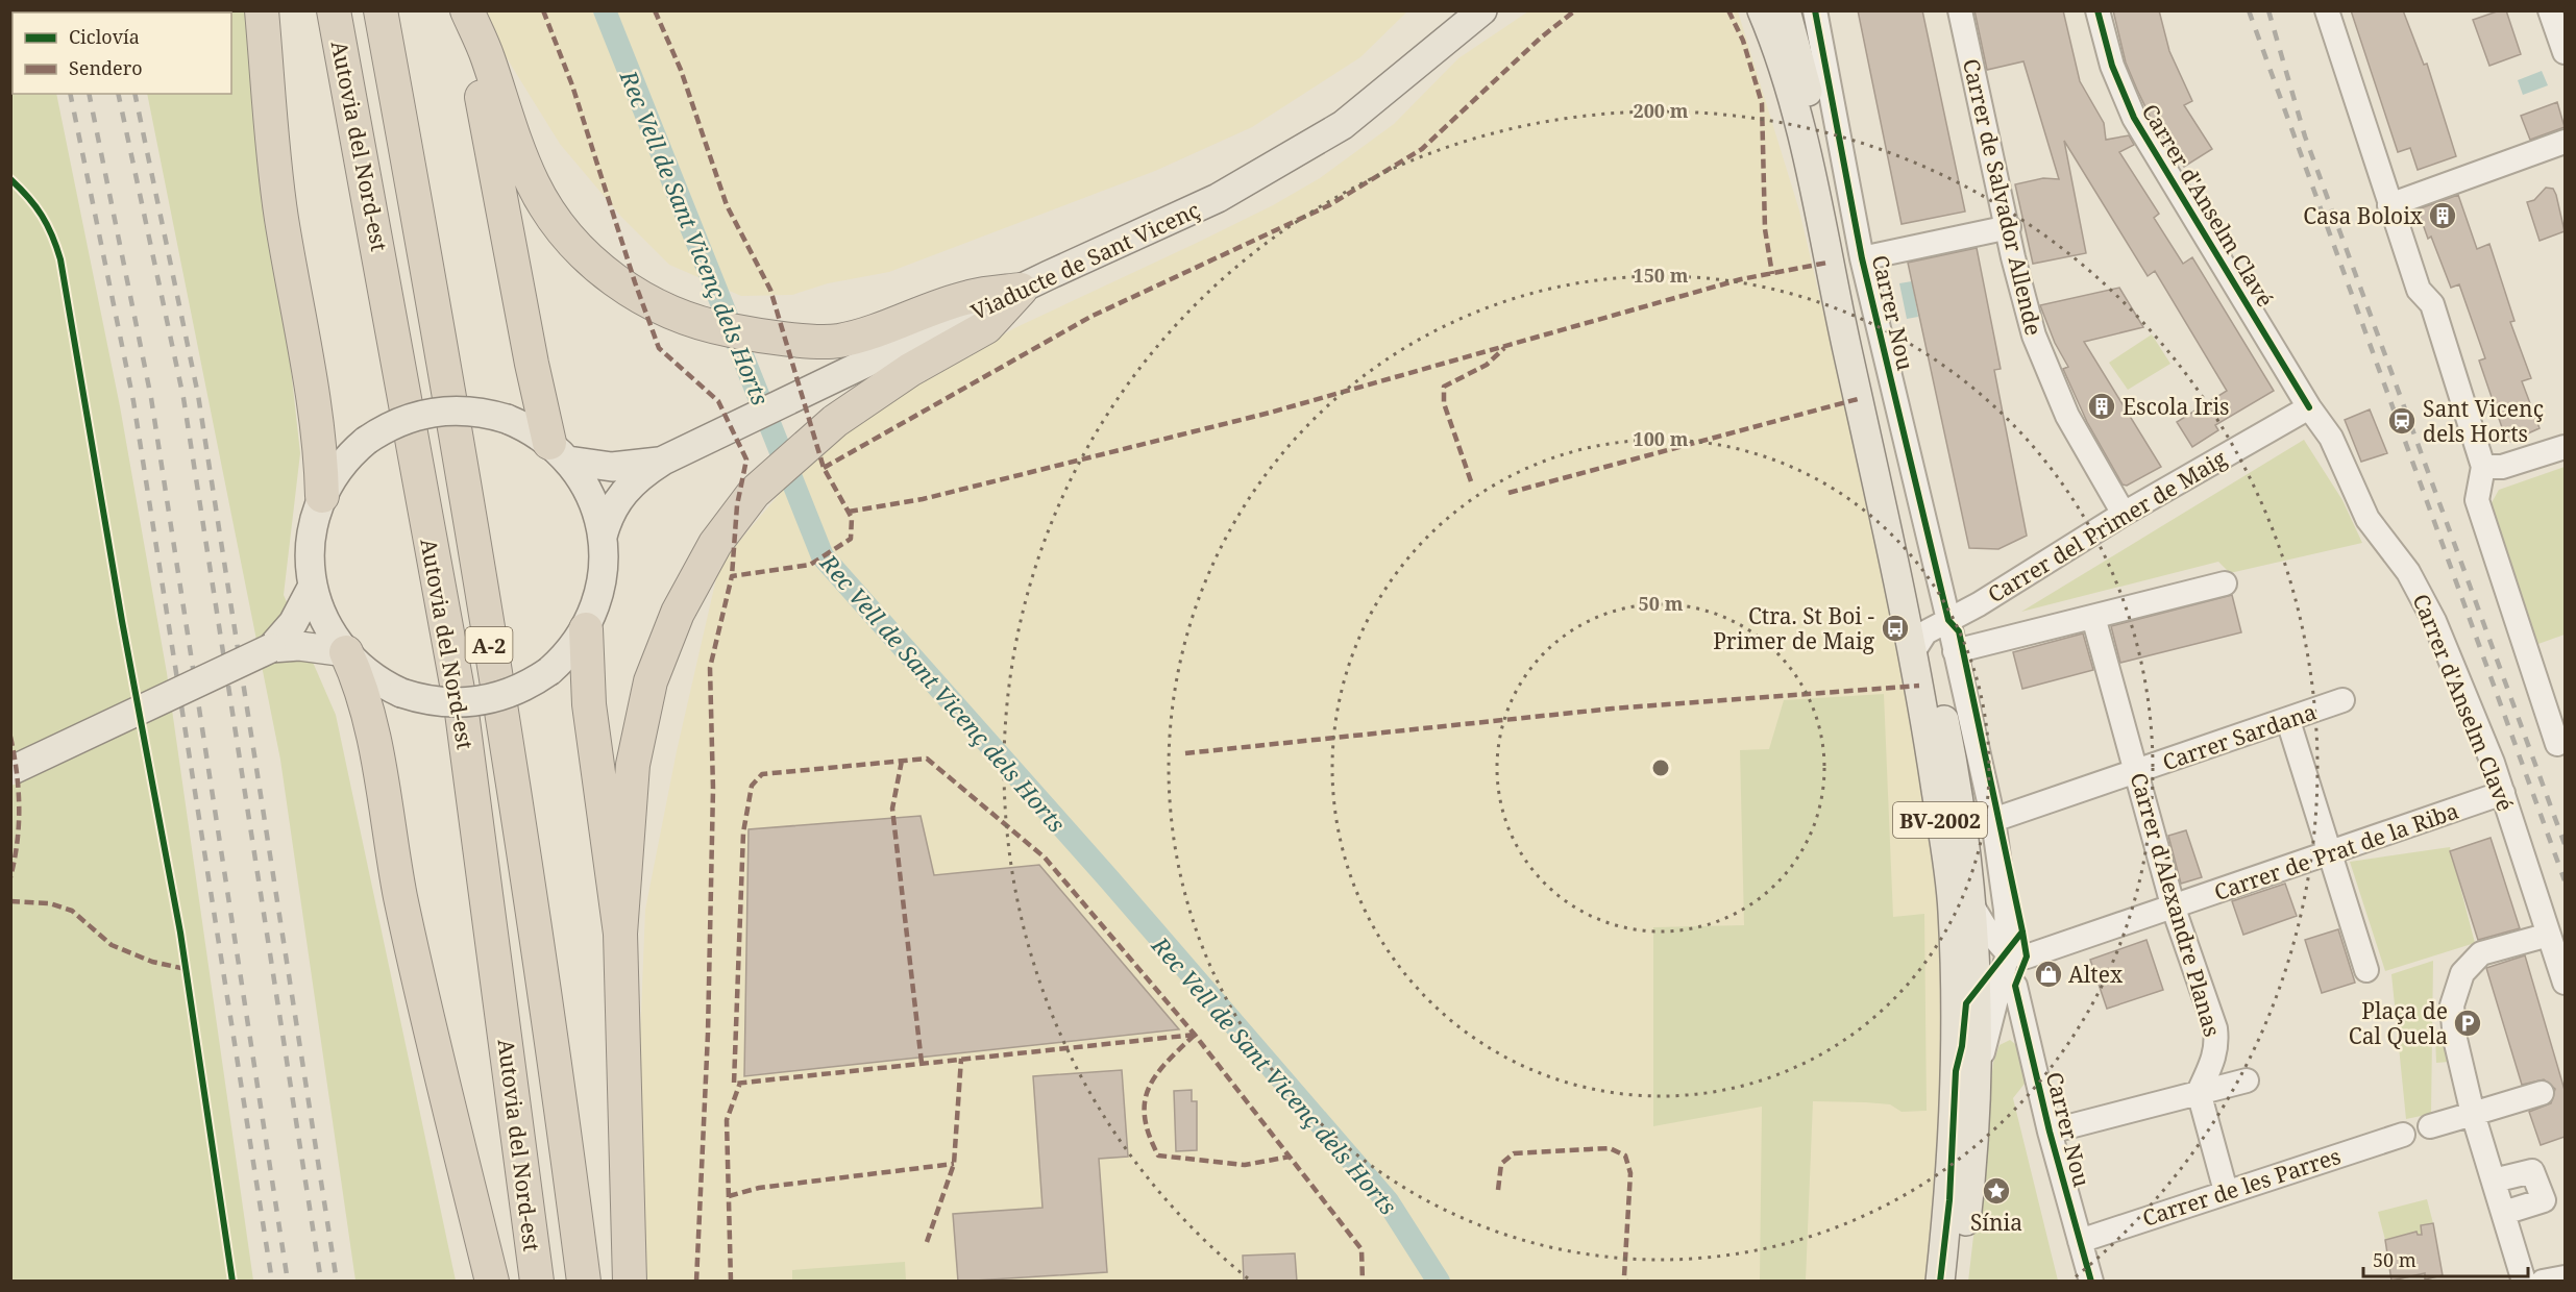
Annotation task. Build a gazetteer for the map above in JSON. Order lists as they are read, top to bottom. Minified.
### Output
{"streets":{"highway":["Autovia del Nord-est","A-2"],"main road":["Viaducte de Sant Vicenç","BV-2002"],"street":["Carrer de Salvador Allende","Carrer d'Anselm Clavé","Carrer Nou","Carrer del Primer de Maig","Carrer Sardana","Carrer de Prat de la Riba","Carrer d'Alexandre Planas","Carrer de les Parres"]},"crossings":[["Carrer de Salvador Allende","Carrer del Primer de Maig"],["Carrer d'Anselm Clavé","Carrer del Primer de Maig"],["Carrer d'Anselm Clavé","Carrer de Prat de la Riba"],["Carrer Nou","Carrer del Primer de Maig"],["Carrer Nou","Carrer Sardana"],["Carrer Nou","BV-2002"],["Carrer Nou","Carrer de Prat de la Riba"],["Carrer Nou","Carrer de les Parres"],["Carrer del Primer de Maig","BV-2002"],["Carrer Sardana","Carrer d'Alexandre Planas"],["BV-2002","Carrer de Prat de la Riba"],["Carrer de Prat de la Riba","Carrer d'Alexandre Planas"]],"water":["Rec Vell de Sant Vicenç dels Horts"],"places":{"building":["Casa Boloix","Escola Iris"],"station":["Sant Vicenç dels Horts"],"bus stop":["Ctra. St Boi - Primer de Maig"],"shop":["Altex"],"parking":["Plaça de Cal Quela"],"place":["Sínia"]},"legend":["Ciclovía","Sendero"],"scale_bar":"50 m","rings":["200 m","150 m","100 m","50 m"]}
